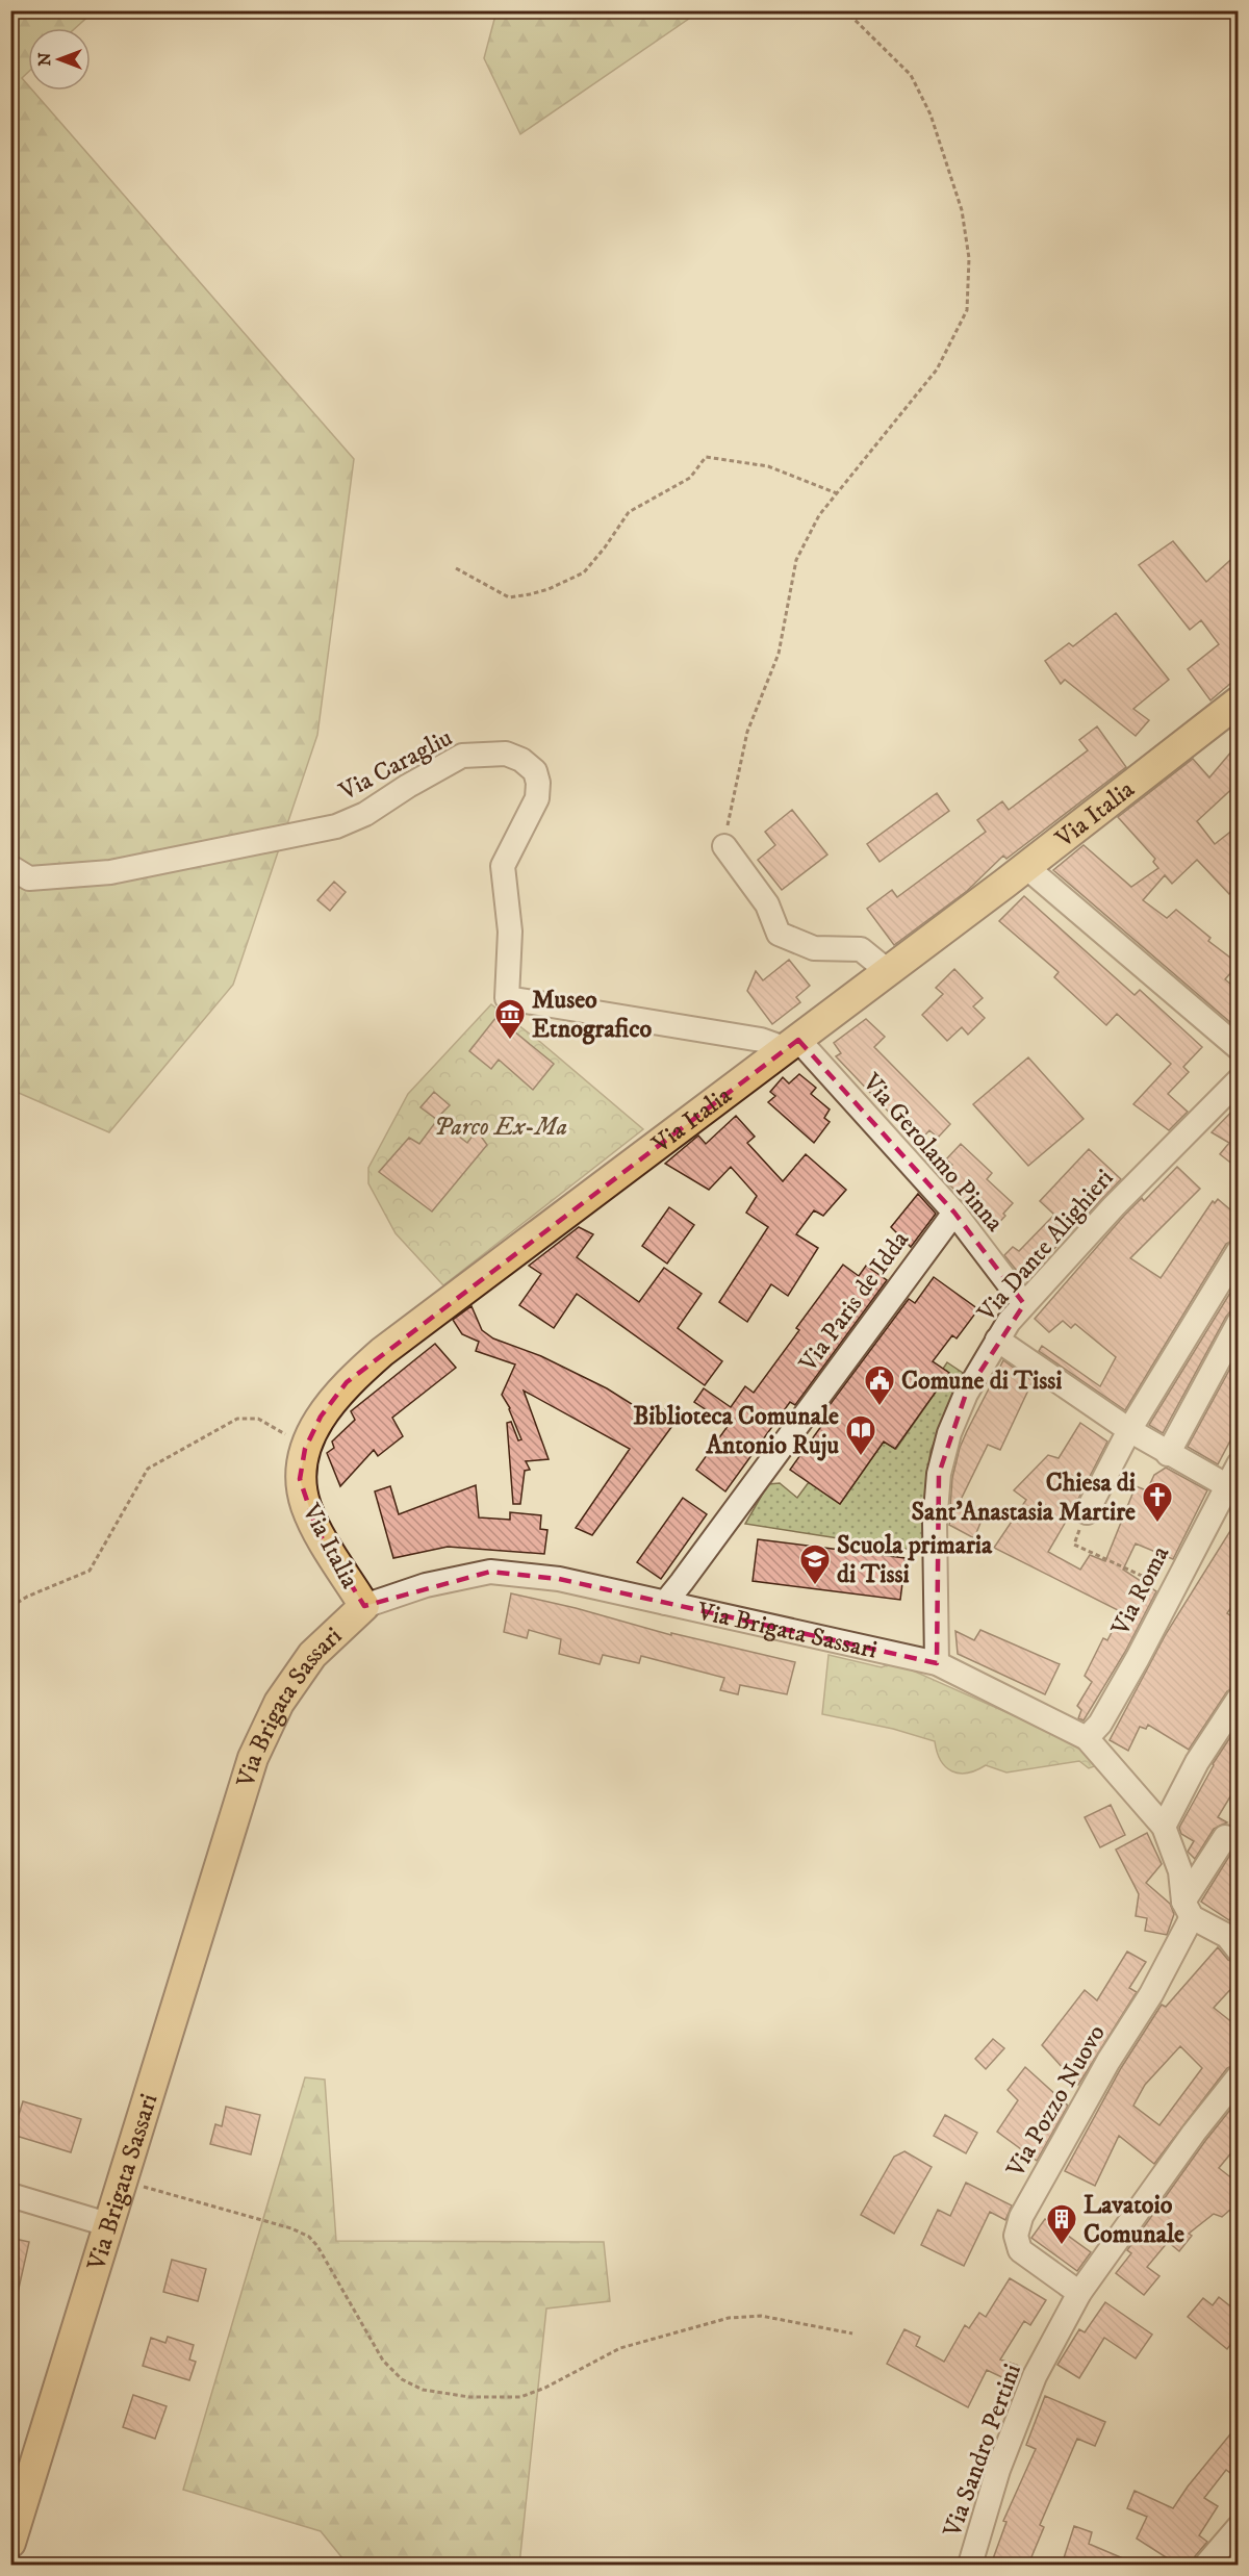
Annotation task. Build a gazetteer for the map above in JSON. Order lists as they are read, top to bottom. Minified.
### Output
{"streets":{"main road":["Via Italia","Via Brigata Sassari"],"street":["Via Caragliu","Via Gerolamo Pinna","Via Dante Alighieri","Via Paris de Idda","Via Roma","Via Pozzo Nuovo","Via Sandro Pertini"]},"crossings":[["Via Caragliu","Via Italia"],["Via Caragliu","Via Gerolamo Pinna"],["Via Italia","Via Gerolamo Pinna"],["Via Italia","Via Brigata Sassari"],["Via Gerolamo Pinna","Via Dante Alighieri"],["Via Gerolamo Pinna","Via Paris de Idda"],["Via Dante Alighieri","Via Brigata Sassari"],["Via Paris de Idda","Via Brigata Sassari"],["Via Roma","Via Brigata Sassari"],["Via Pozzo Nuovo","Via Sandro Pertini"]],"parks":["Parco Ex-Ma"],"places":{"museum":["Museo Etnografico"],"public building":["Comune di Tissi"],"library":["Biblioteca Comunale Antonio Ruju"],"church":["Chiesa di Sant'Anastasia Martire"],"school or university":["Scuola primaria di Tissi"],"building":["Lavatoio Comunale"]},"north":"left"}
